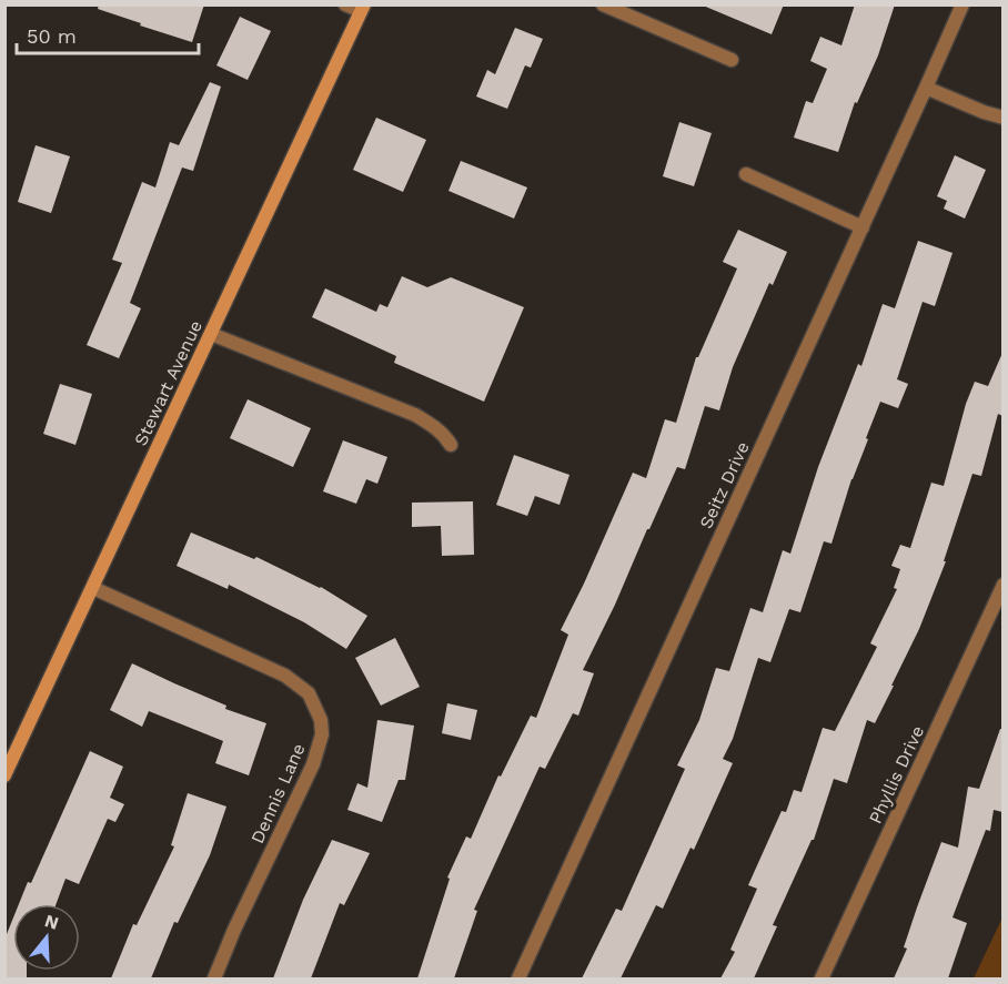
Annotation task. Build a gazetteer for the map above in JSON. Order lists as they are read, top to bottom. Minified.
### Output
{"streets":{"main road":["Stewart Avenue"],"street":["Seitz Drive","Phyllis Drive","Dennis Lane"]},"crossings":[["Stewart Avenue","Dennis Lane"]],"scale_bar":"50 m","north":"top"}
